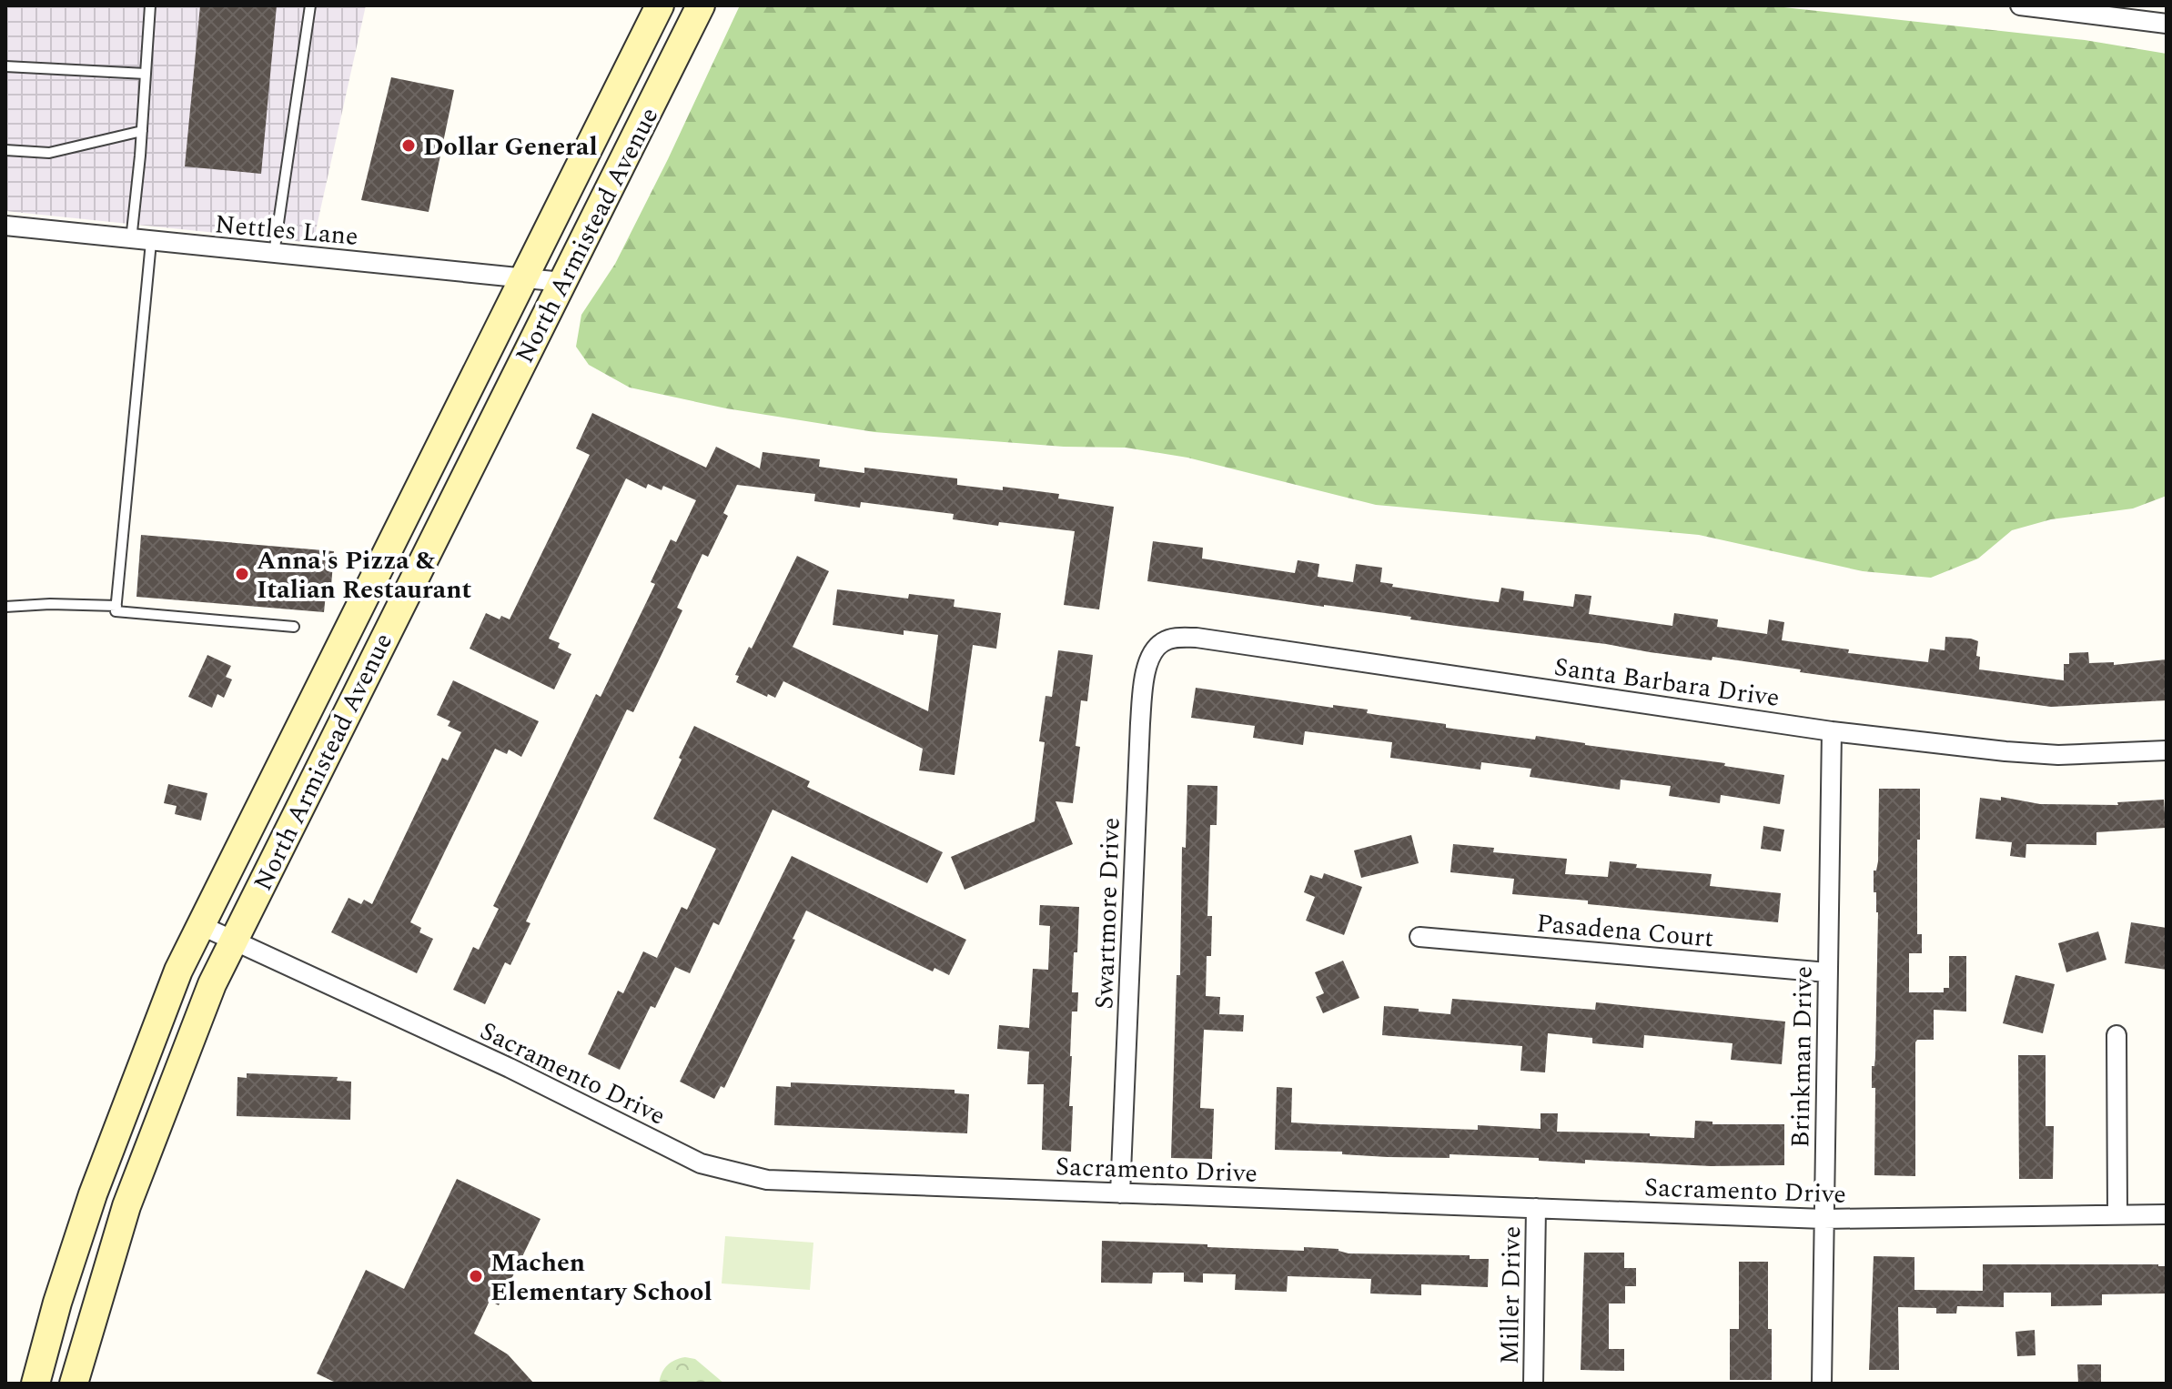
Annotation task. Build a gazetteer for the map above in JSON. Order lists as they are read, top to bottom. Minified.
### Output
{"streets":{"main road":["North Armistead Avenue"],"street":["Nettles Lane","Santa Barbara Drive","Swartmore Drive","Pasadena Court","Brinkman Drive","Sacramento Drive","Miller Drive"]},"crossings":[["Nettles Lane","North Armistead Avenue"],["North Armistead Avenue","Sacramento Drive"],["Santa Barbara Drive","Swartmore Drive"],["Santa Barbara Drive","Brinkman Drive"],["Swartmore Drive","Sacramento Drive"],["Pasadena Court","Brinkman Drive"],["Brinkman Drive","Sacramento Drive"],["Sacramento Drive","Miller Drive"]],"places":["Dollar General","Anna's Pizza & Italian Restaurant","Machen Elementary School"]}
